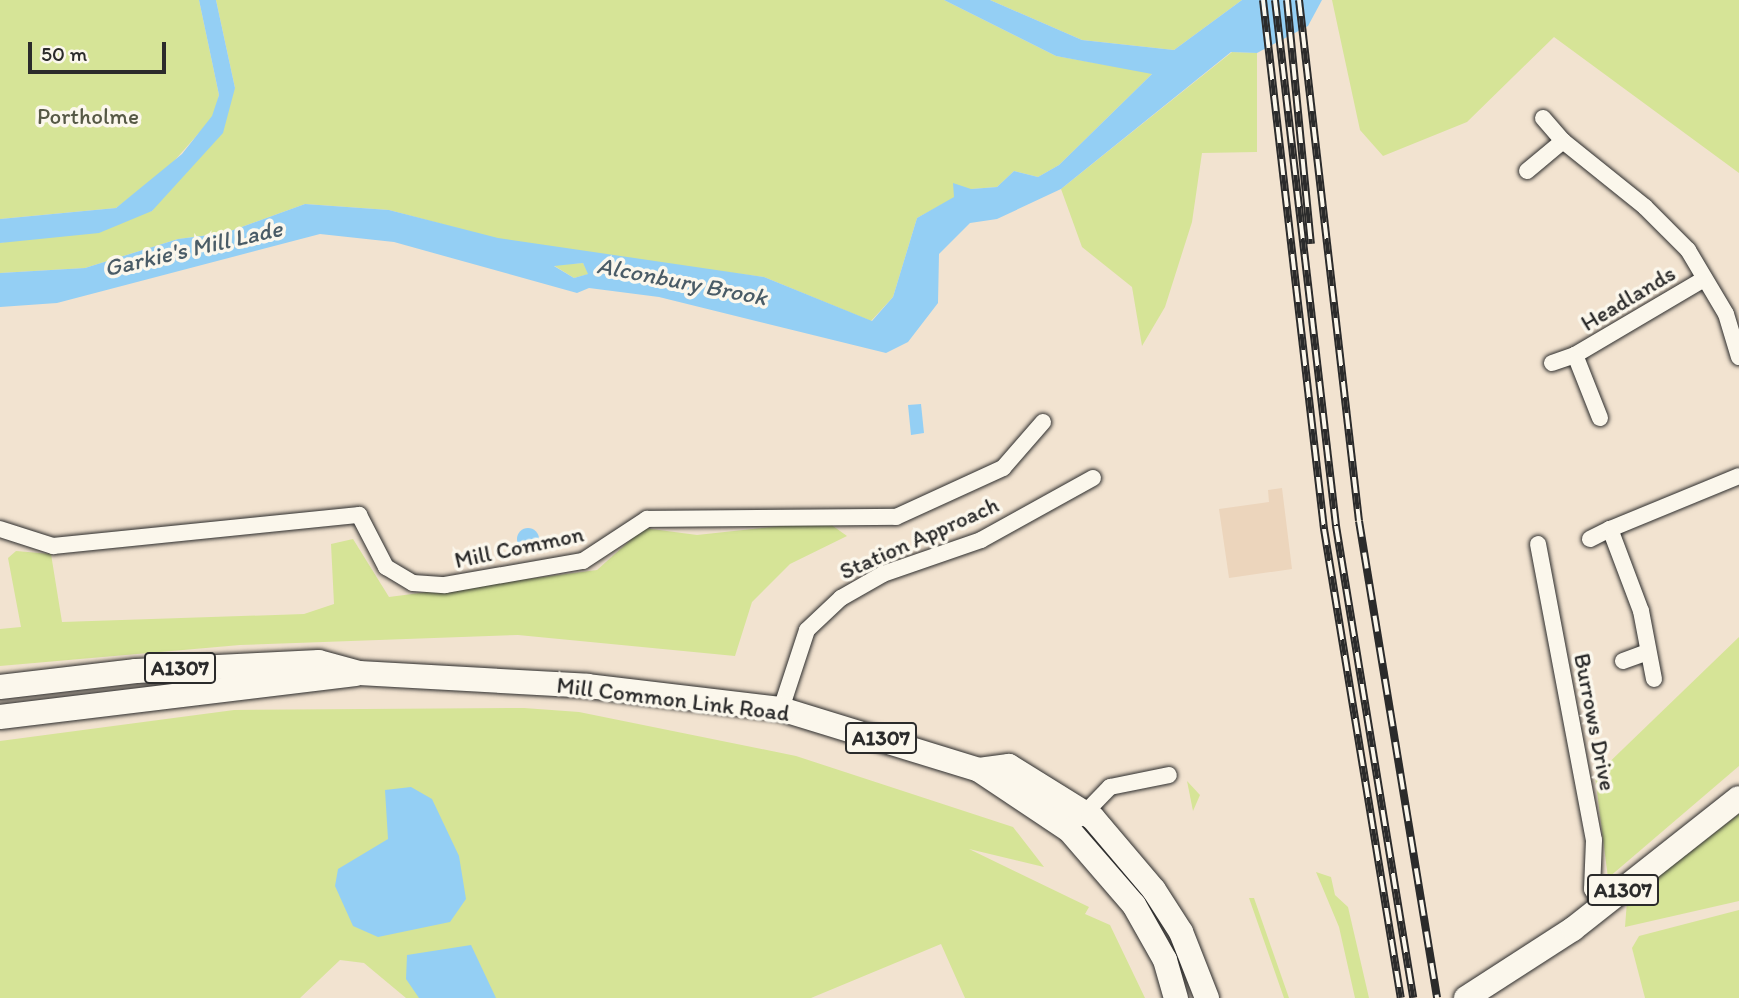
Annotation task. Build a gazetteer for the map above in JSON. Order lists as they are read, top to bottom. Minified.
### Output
{"streets":{"main road":["A1307","Mill Common Link Road"],"street":["Headlands","Station Approach","Mill Common","Burrows Drive"]},"crossings":[["Station Approach","Mill Common Link Road"],["A1307","Burrows Drive"]],"water":["Garkie's Mill Lade","Alconbury Brook"],"parks":["Portholme"],"scale_bar":"50 m"}
